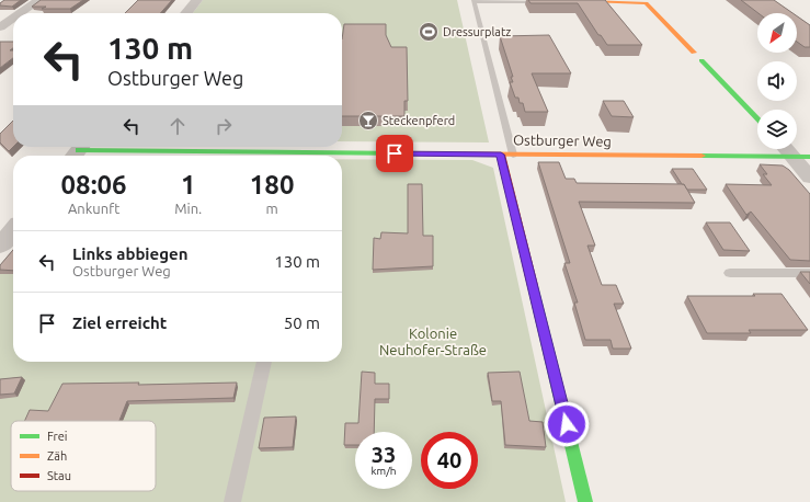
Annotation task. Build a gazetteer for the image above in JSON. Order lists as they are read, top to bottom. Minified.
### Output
{"streets":{"street":["Ostburger Weg"]},"parks":["Kolonie Neuhofer-Straße"],"places":{"sports":["Dressurplatz"],"bar":["Steckenpferd"]},"legend":["Frei","Zäh","Stau"],"north":"bottom left","page":{"turn":["130 m","Ostburger Weg"],"eta":["08:06","Ankunft","1","Min.","180","m"],"list":[{"name":"Links abbiegen","note":"Ostburger Weg","value":"130 m"},{"name":"Ziel erreicht","value":"50 m"}],"speed":"33 km/h","limit":"40"}}
